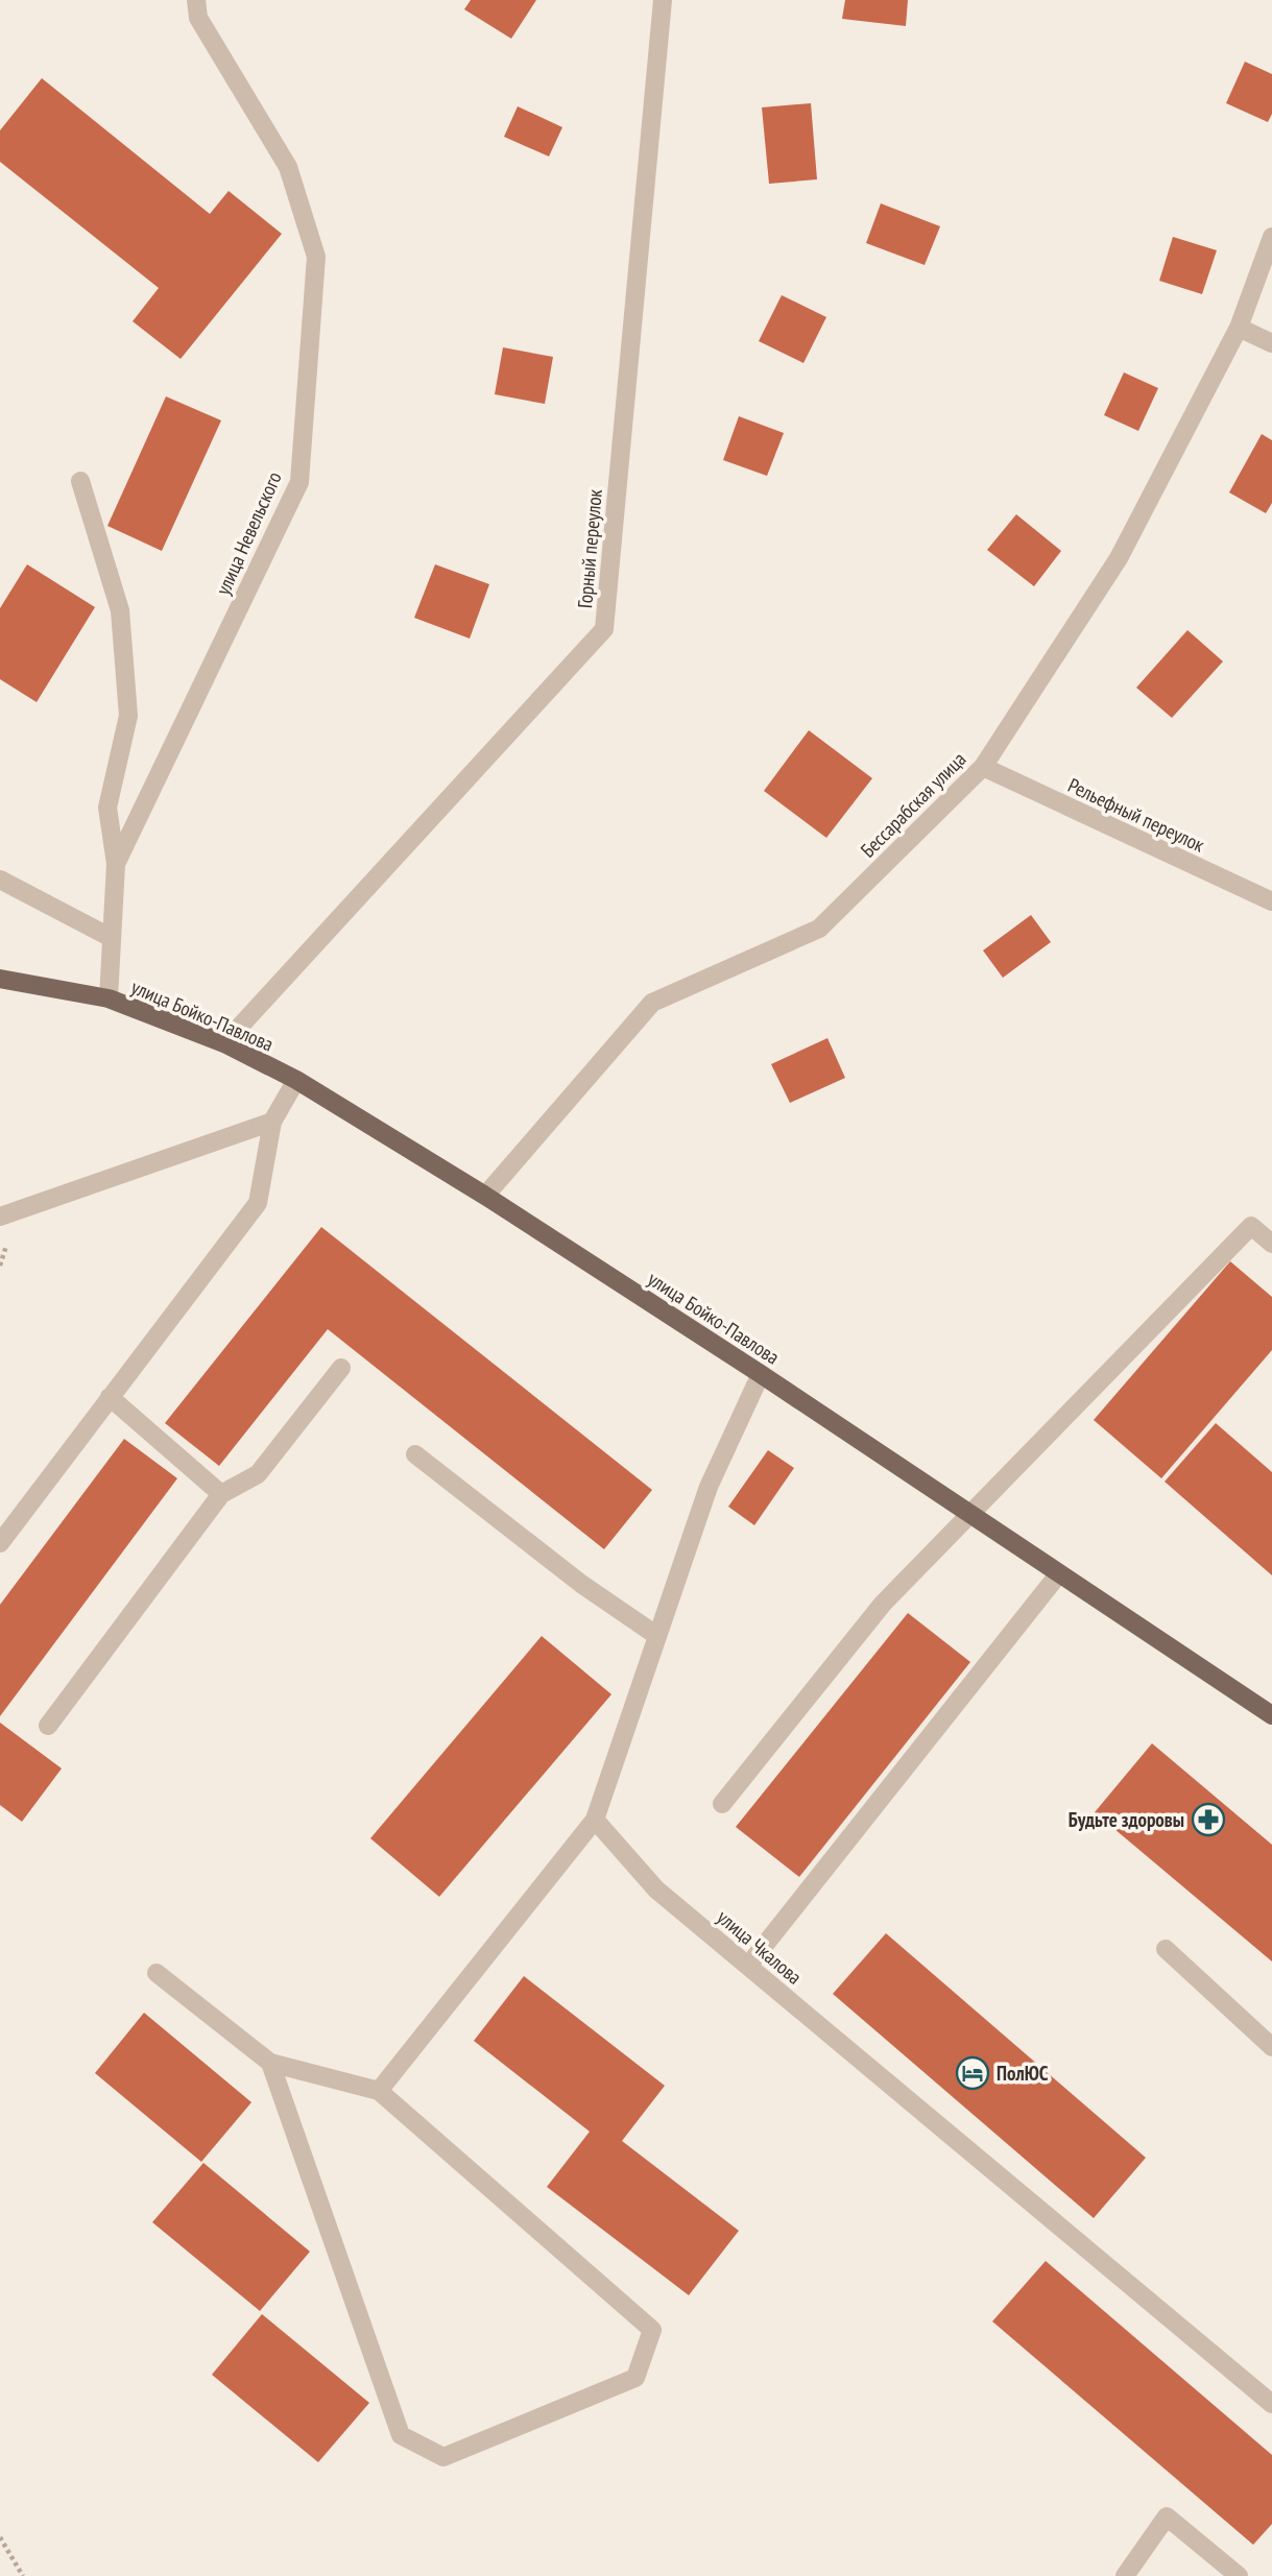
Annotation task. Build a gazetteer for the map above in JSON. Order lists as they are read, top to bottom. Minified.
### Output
{"streets":{"main road":["улица Бойко-Павлова"],"street":["улица Невельского","Горный переулок","Бессарабская улица","Рельефный переулок","улица Чкалова"]},"crossings":[["улица Невельского","улица Бойко-Павлова"],["Горный переулок","улица Бойко-Павлова"],["Бессарабская улица","Рельефный переулок"],["Бессарабская улица","улица Бойко-Павлова"]],"places":{"pharmacy":["Будьте здоровы"],"hotel":["ПолЮС"]}}
